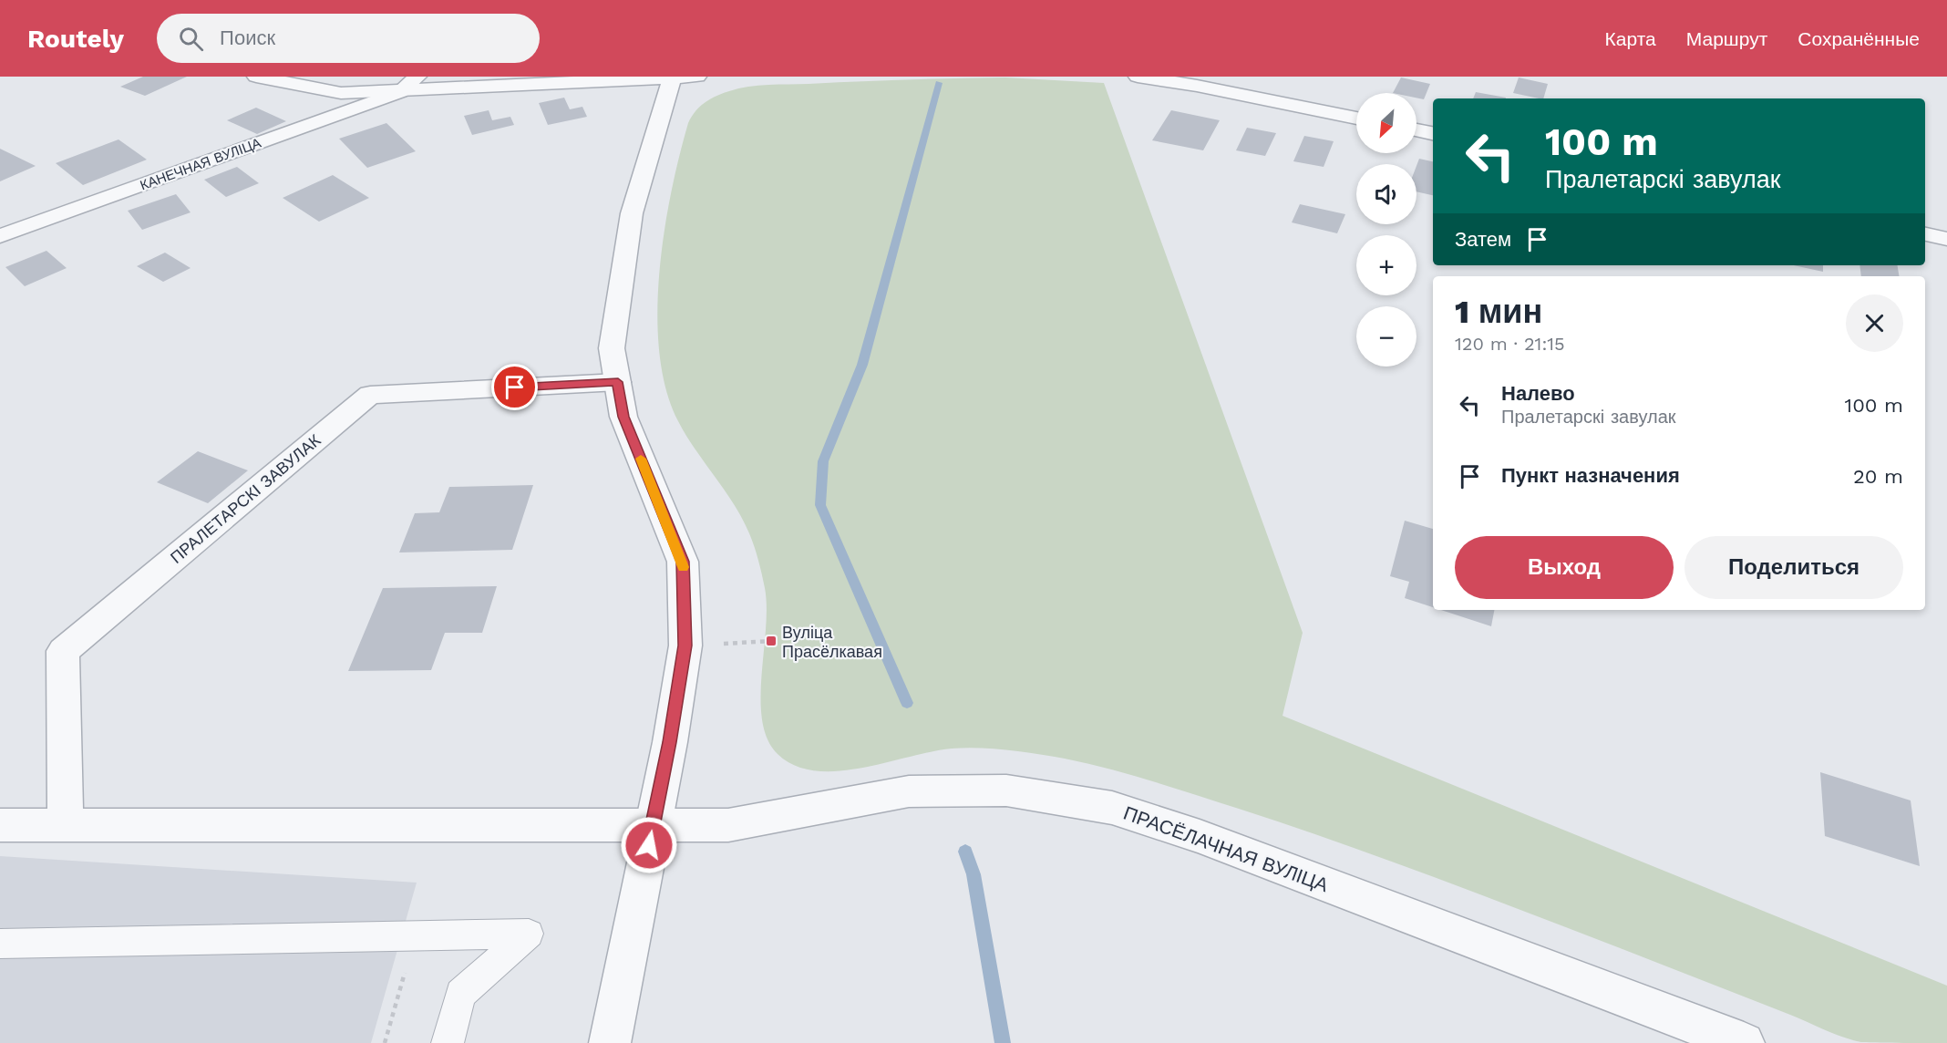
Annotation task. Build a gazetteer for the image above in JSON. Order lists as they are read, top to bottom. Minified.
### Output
{"streets":{"street":["КАНЕЧНАЯ ВУЛІЦА","ПРАЛЕТАРСКІ ЗАВУЛАК","ПРАСЁЛАЧНАЯ ВУЛІЦА"]},"crossings":[["ПРАЛЕТАРСКІ ЗАВУЛАК","ПРАСЁЛАЧНАЯ ВУЛІЦА"]],"places":{"transit":["Вуліца Прасёлкавая"]},"north":"bottom left","page":{"header":"Routely","search":"Поиск","nav":["Карта","Маршрут","Сохранённые"],"map_buttons":["+","−"],"turn":["100 m","Пралетарскі завулак"],"then":"Затем","heading":["1 мин","120 m · 21:15"],"list":[{"name":"Налево","note":"Пралетарскі завулак","value":"100 m"},{"name":"Пункт назначения","value":"20 m"}],"buttons":["Выход","Поделиться"]}}
